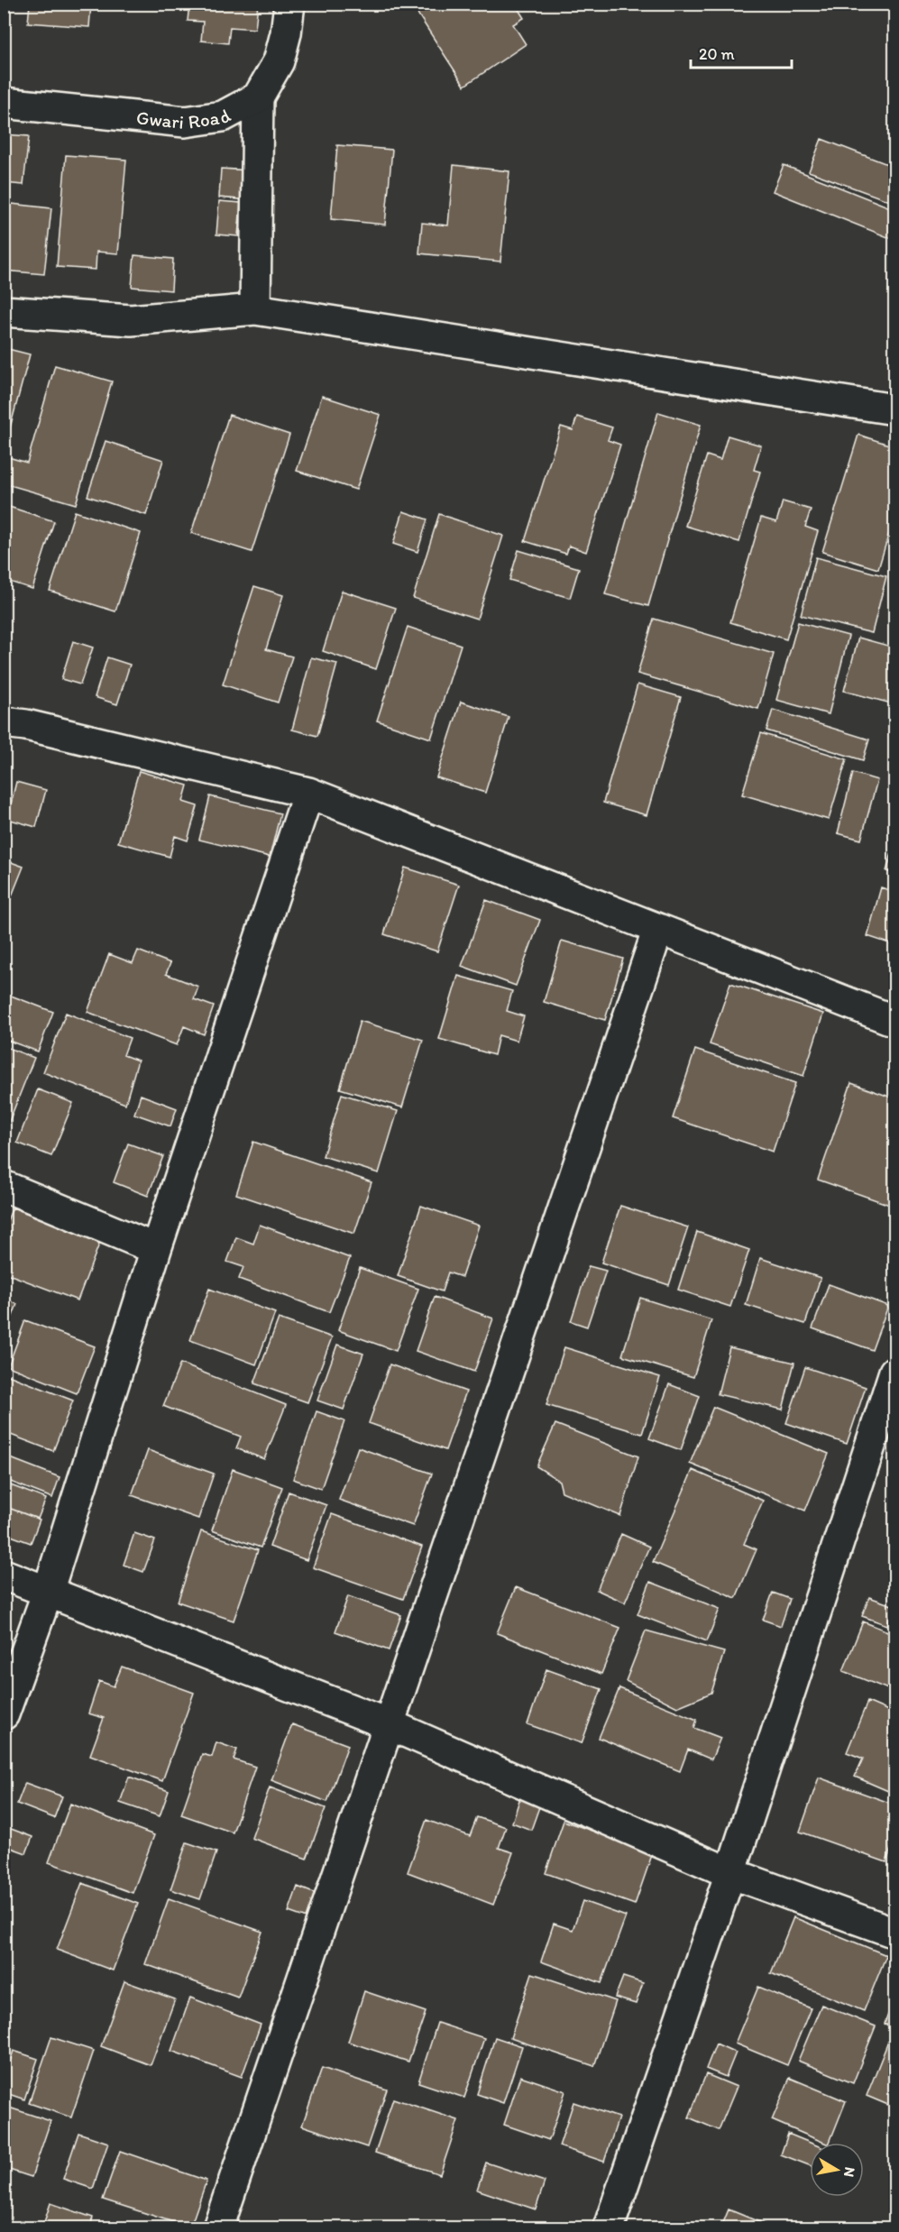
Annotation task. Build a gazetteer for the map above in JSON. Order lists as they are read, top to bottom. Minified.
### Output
{"streets":{"street":["Gwari Road"]},"scale_bar":"20 m","north":"right"}
